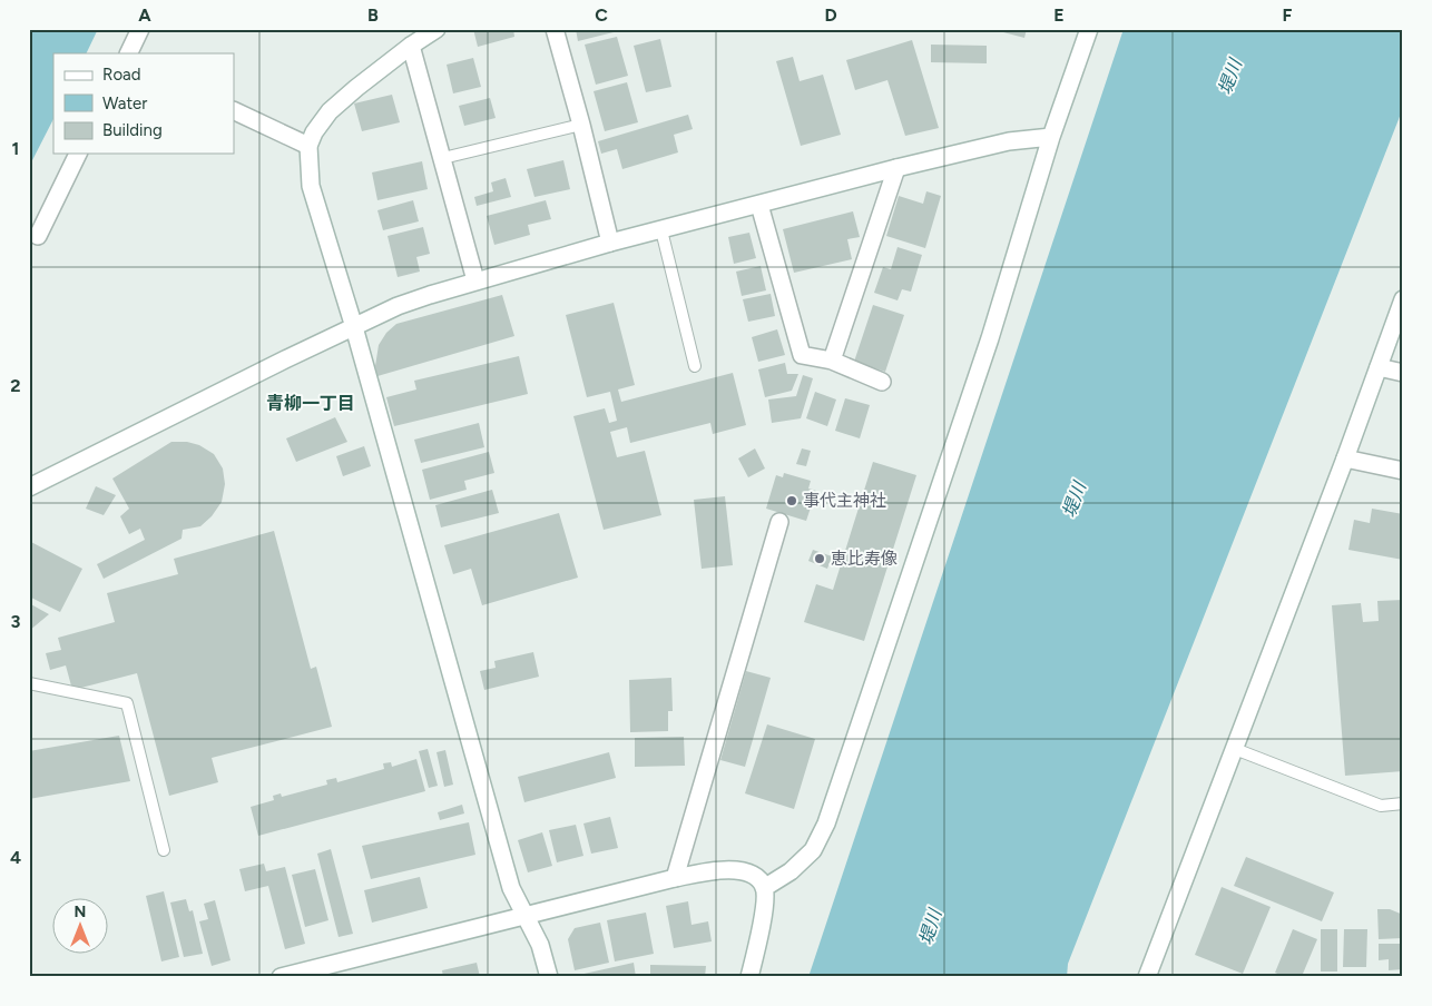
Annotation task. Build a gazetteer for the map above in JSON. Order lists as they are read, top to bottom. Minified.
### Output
{"districts":["青柳一丁目"],"water":["堤川"],"places":["事代主神社","恵比寿像"],"legend":["Road","Water","Building"],"north":"top","grid":{"columns":["A","B","C","D","E","F"],"rows":["1","2","3","4"]}}
